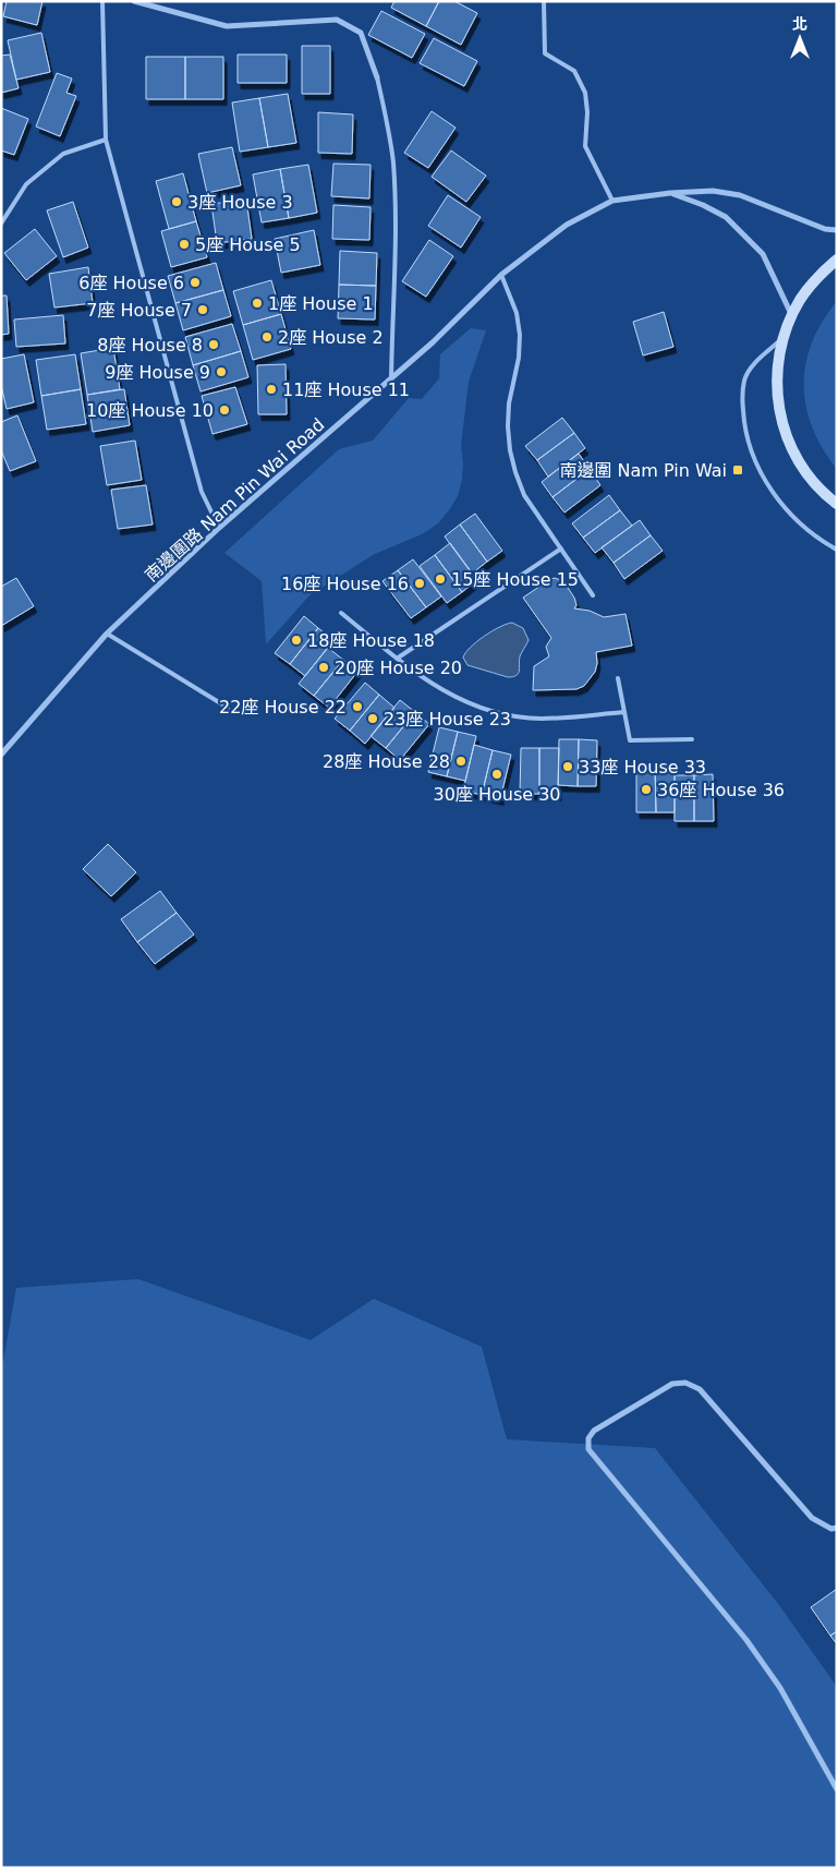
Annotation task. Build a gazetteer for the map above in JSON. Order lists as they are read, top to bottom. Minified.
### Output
{"streets":{"street":["南邊圍路 Nam Pin Wai Road"]},"places":{"other":["3座 House 3","5座 House 5","6座 House 6","1座 House 1","7座 House 7","2座 House 2","8座 House 8","9座 House 9","11座 House 11","10座 House 10","15座 House 15","16座 House 16","18座 House 18","20座 House 20","22座 House 22","23座 House 23","28座 House 28","33座 House 33","30座 House 30","36座 House 36"],"transit":["南邊圍 Nam Pin Wai"]},"north":"top"}
